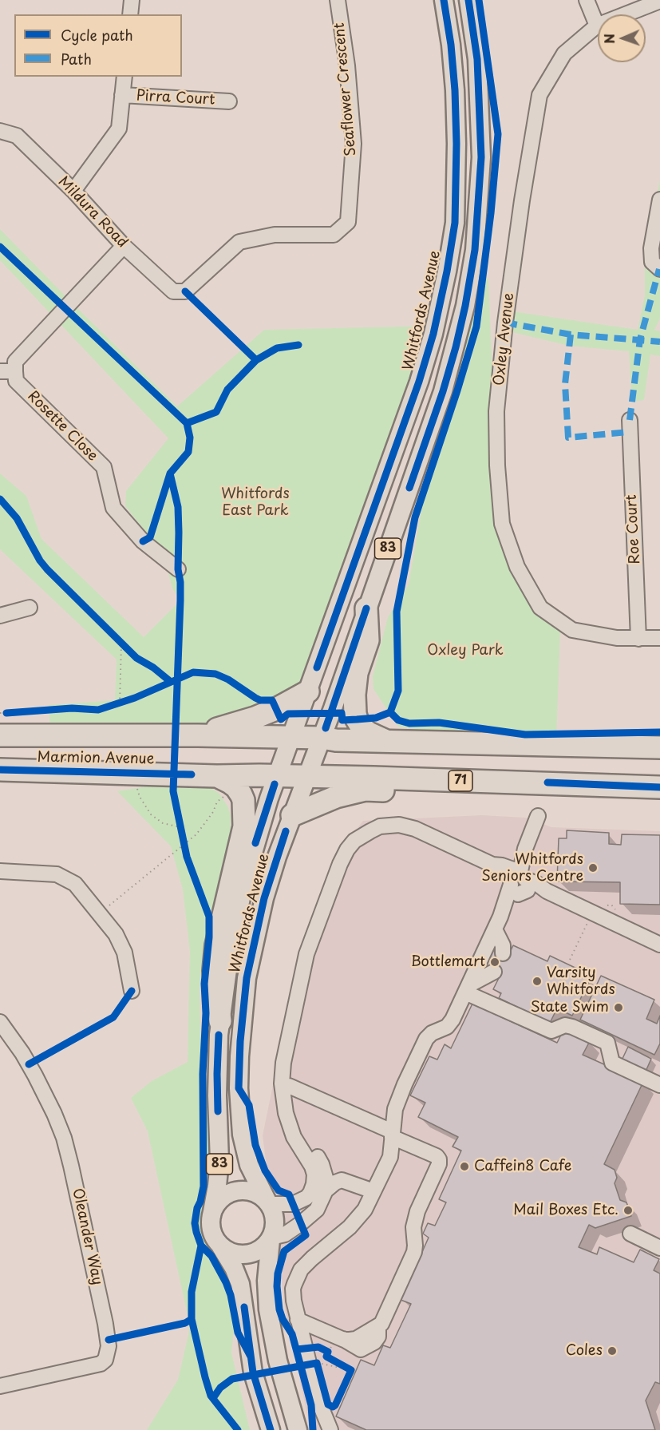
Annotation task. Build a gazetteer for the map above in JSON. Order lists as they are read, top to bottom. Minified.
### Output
{"streets":{"highway":["Marmion Avenue","71"],"main road":["Whitfords Avenue","83"],"street":["Seaflower Crescent","Pirra Court","Mildura Road","Oxley Avenue","Rosette Close","Roe Court","Oleander Way"]},"crossings":[["Seaflower Crescent","Mildura Road"],["Whitfords Avenue","83"],["Whitfords Avenue","Marmion Avenue"],["Oxley Avenue","Roe Court"]],"parks":["Whitfords East Park","Oxley Park"],"places":["Whitfords Seniors Centre","Bottlemart","Varsity Whitfords","State Swim","Caffein8 Cafe","Mail Boxes Etc.","Coles"],"legend":["Cycle path","Path"],"north":"left"}
